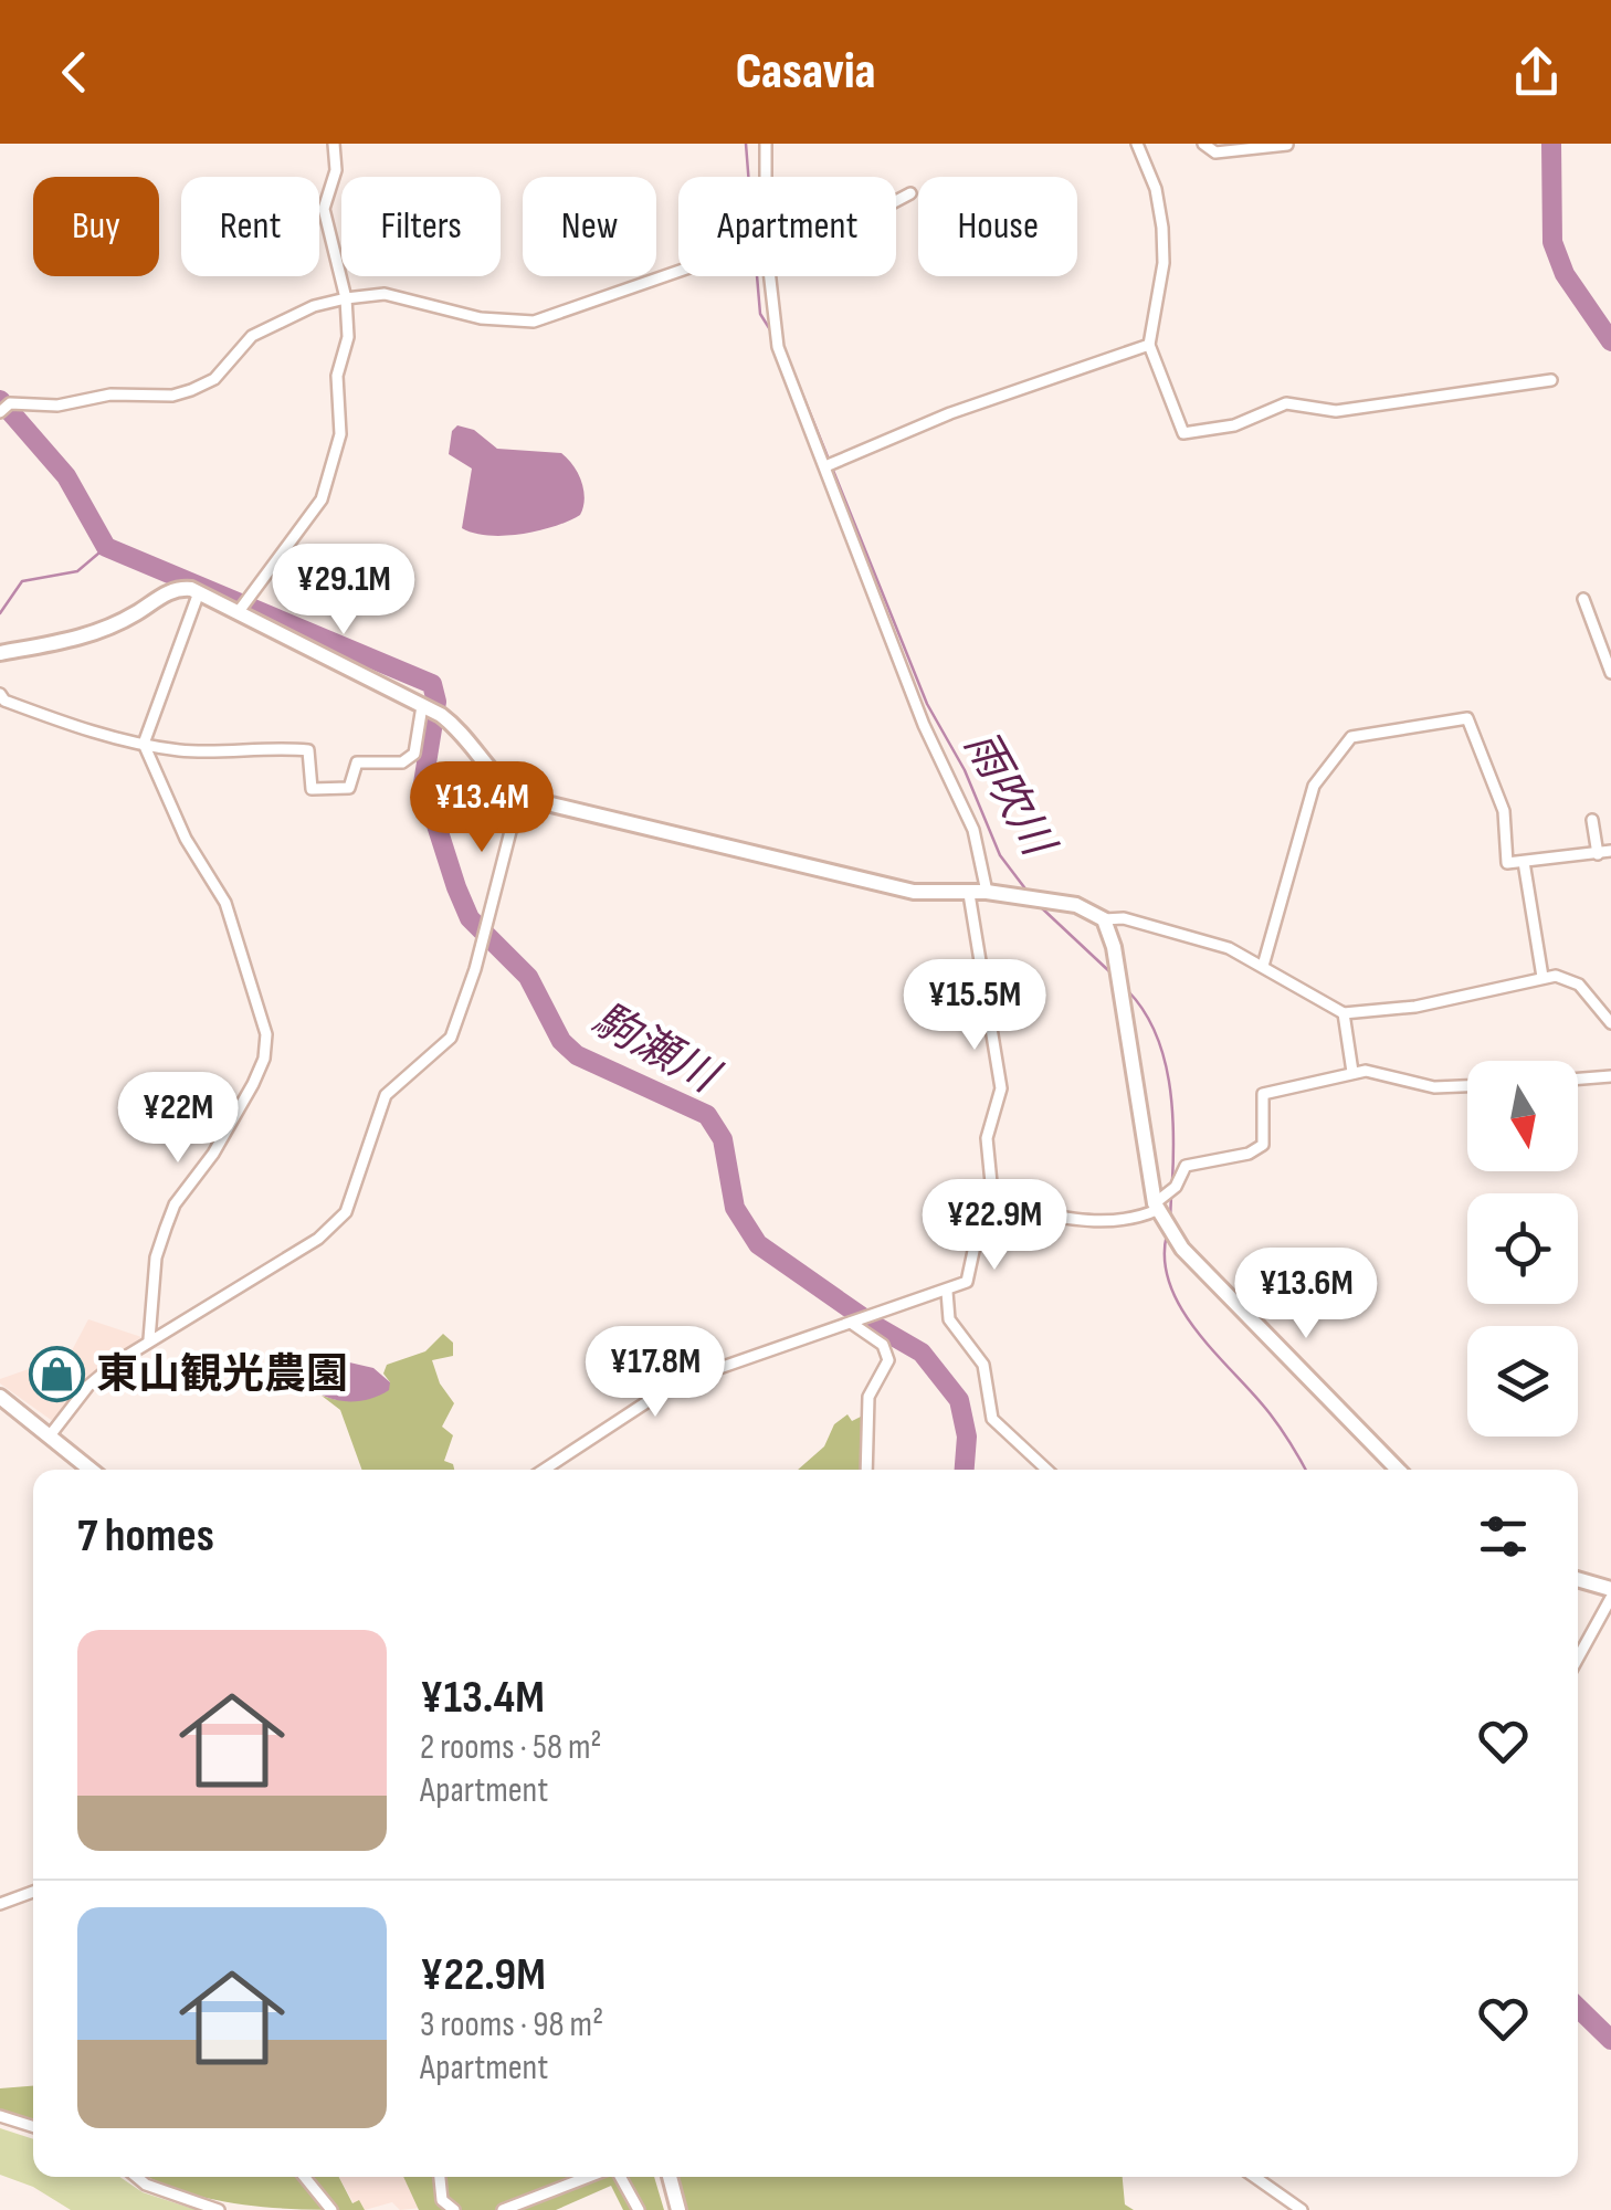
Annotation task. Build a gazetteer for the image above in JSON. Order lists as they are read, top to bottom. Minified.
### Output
{"water":["雨吹川","駒瀬川"],"places":{"shop":["東山観光農園"]},"north":"bottom","page":{"header":"Casavia","chip":["Buy","Rent","Filters","New","Apartment","House"],"price":["¥29.1M","¥13.4M","¥15.5M","¥22M","¥22.9M","¥13.6M","¥17.8M"],"heading":"7 homes","list":[{"name":"¥13.4M","note":"2 rooms · 58 m² · Apartment"},{"name":"¥22.9M","note":"3 rooms · 98 m² · Apartment"}]}}
